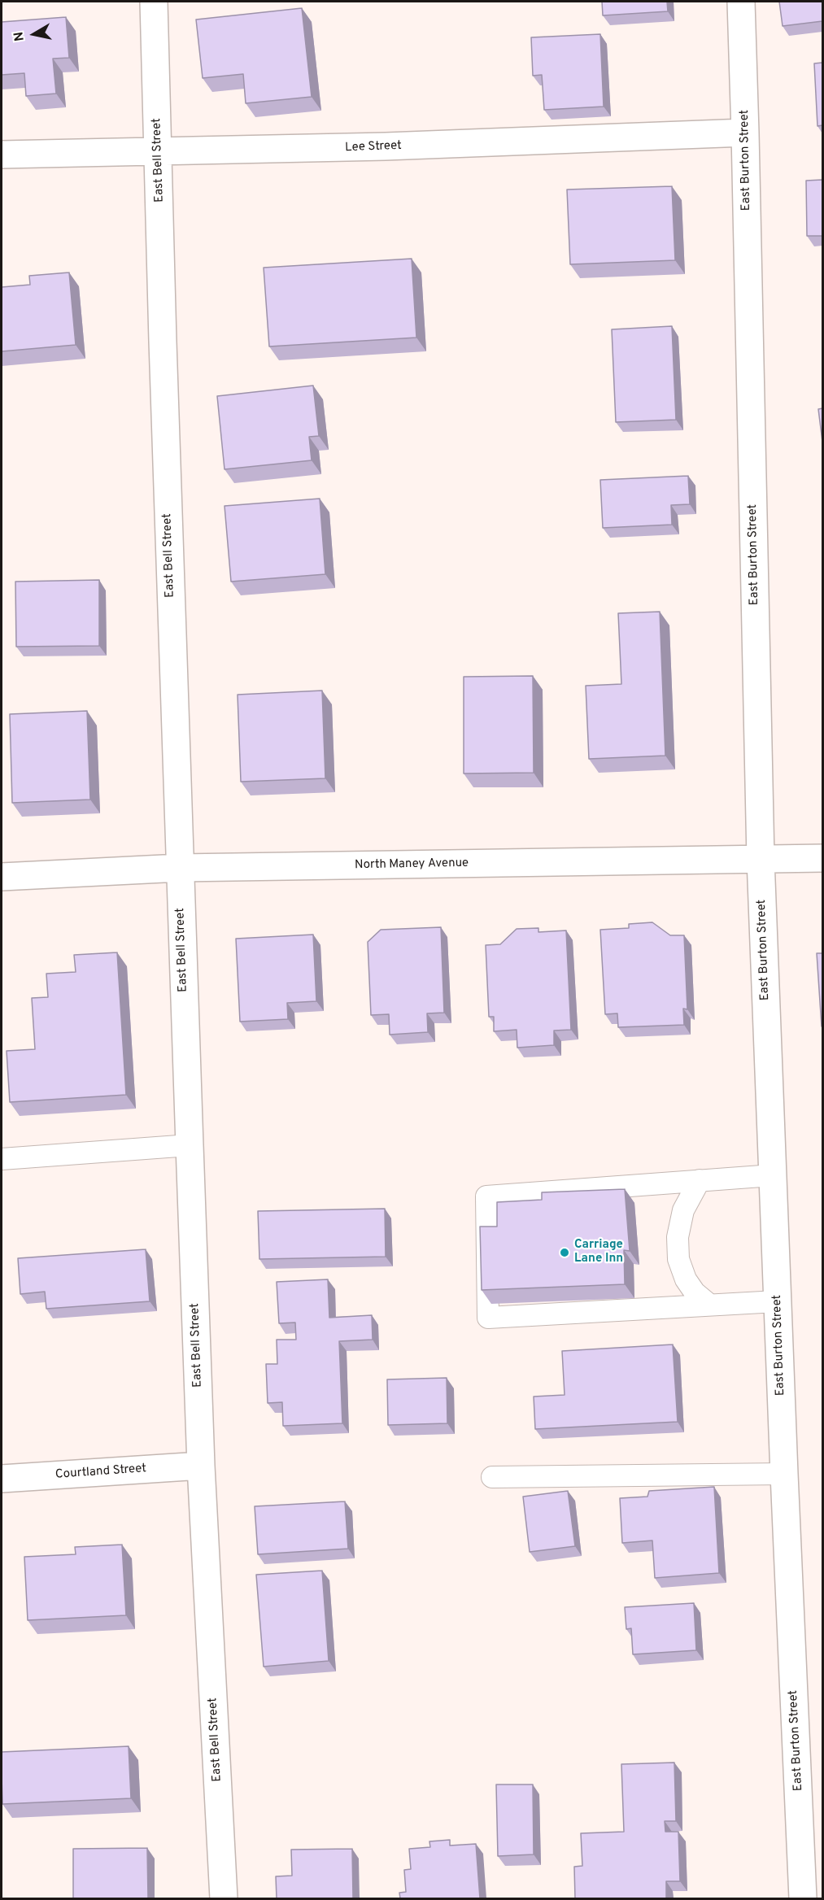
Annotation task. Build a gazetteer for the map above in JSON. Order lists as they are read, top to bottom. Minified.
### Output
{"streets":{"street":["Lee Street","East Bell Street","East Burton Street","North Maney Avenue","Courtland Street"]},"crossings":[["Lee Street","East Bell Street"],["Lee Street","East Burton Street"],["East Bell Street","North Maney Avenue"],["East Bell Street","Courtland Street"],["East Burton Street","North Maney Avenue"]],"places":["Carriage Lane Inn"],"north":"left"}
